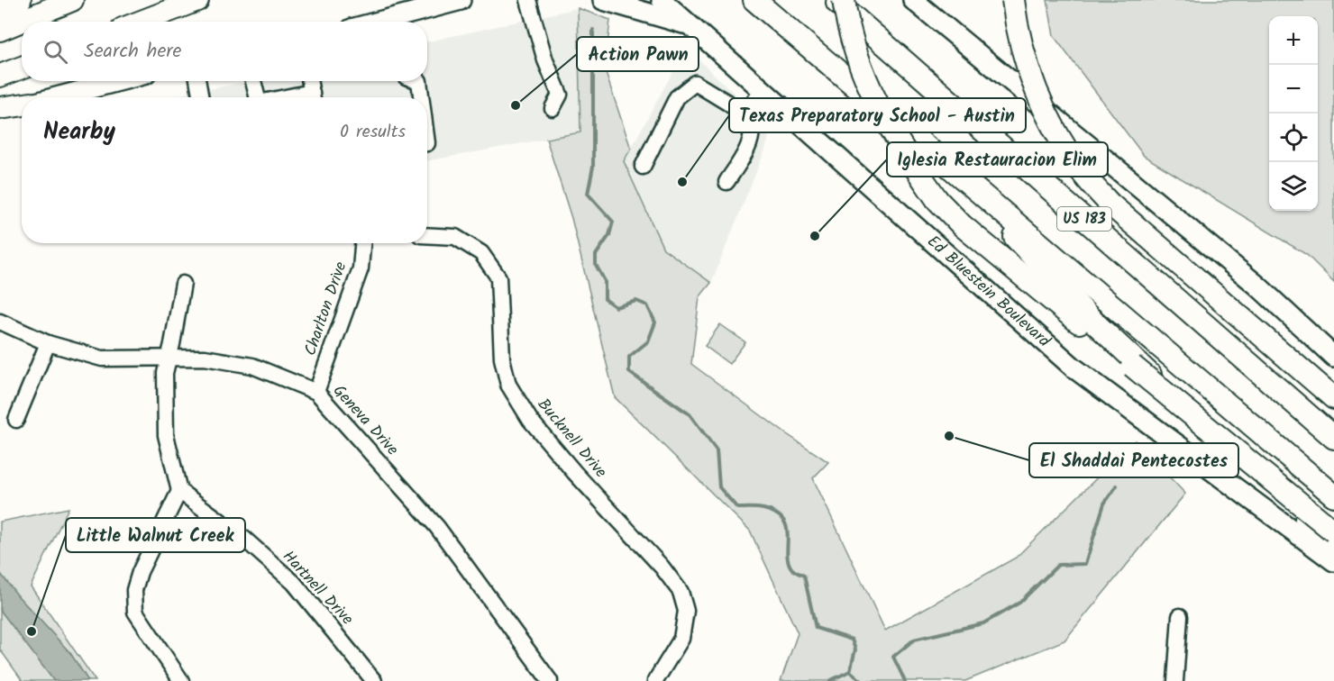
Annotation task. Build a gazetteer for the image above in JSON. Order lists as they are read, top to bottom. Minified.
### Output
{"streets":{"highway":["US 183"],"main road":["Ed Bluestein Boulevard"],"street":["Charlton Drive","Geneva Drive","Bucknell Drive","Hartnell Drive"]},"crossings":[["Charlton Drive","Geneva Drive"]],"places":["Action Pawn","Texas Preparatory School - Austin","Iglesia Restauracion Elim","El Shaddai Pentecostes","Little Walnut Creek"],"page":{"map_buttons":["+","−"],"search":"Search here","heading":["Nearby","0 results"]}}
